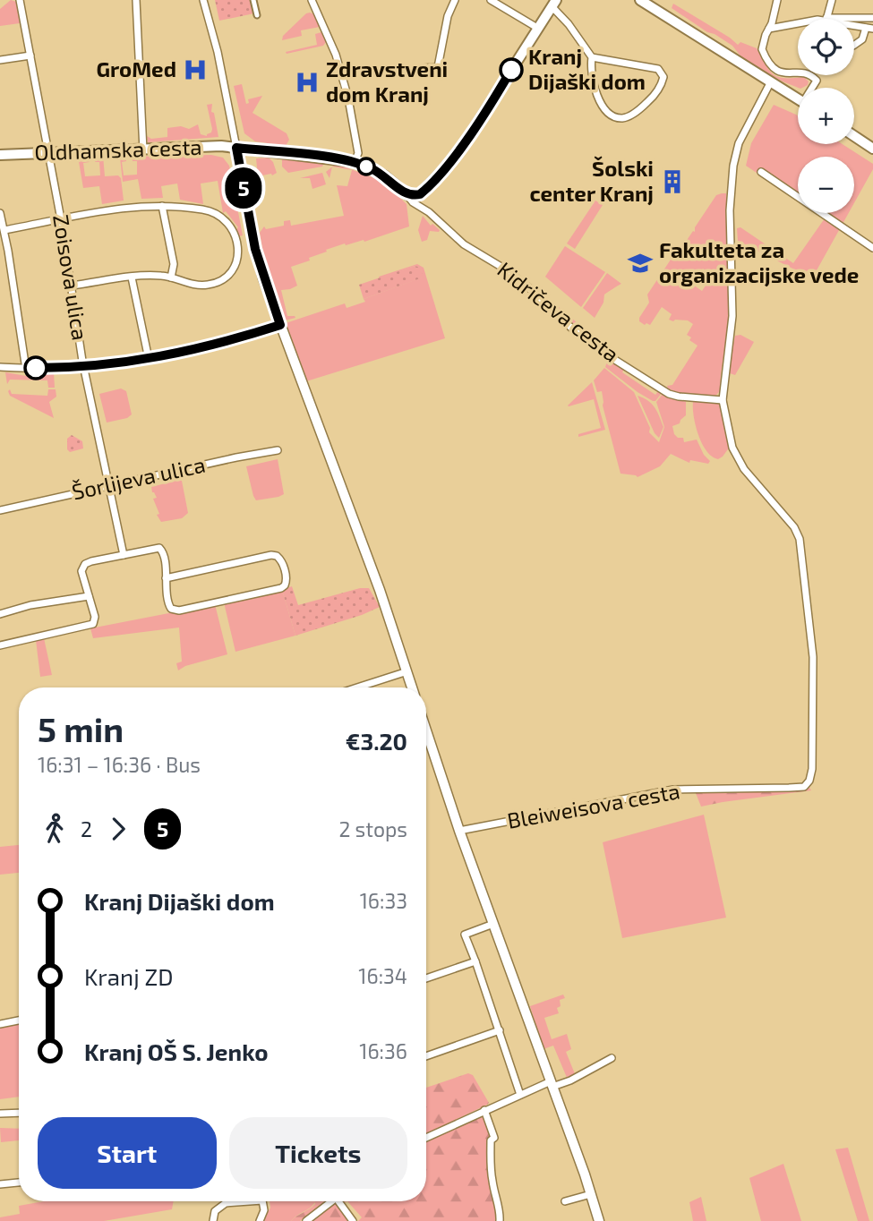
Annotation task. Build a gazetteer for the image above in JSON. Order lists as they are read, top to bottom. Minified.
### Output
{"streets":{"main road":["Oldhamska cesta","Kidričeva cesta"],"street":["Zoisova ulica","Šorlijeva ulica","Bleiweisova cesta"]},"crossings":[["Oldhamska cesta","Zoisova ulica"],["Oldhamska cesta","Kidričeva cesta"],["Zoisova ulica","Šorlijeva ulica"],["Kidričeva cesta","Bleiweisova cesta"]],"places":{"hospital":["GroMed","Zdravstveni dom Kranj"],"other":["Kranj Dijaški dom"],"building":["Šolski center Kranj"],"school or university":["Fakulteta za organizacijske vede"]},"lines":["bus line 5"],"page":{"on_map":"5","map_buttons":["+","−"],"heading":["5 min","16:31 – 16:36 · Bus","€3.20"],"legs":["2","5","2 stops"],"list":[{"name":"Kranj Dijaški dom","value":"16:33"},{"name":"Kranj ZD","value":"16:34"},{"name":"Kranj OŠ S. Jenko","value":"16:36"}],"buttons":["Start","Tickets"]}}
